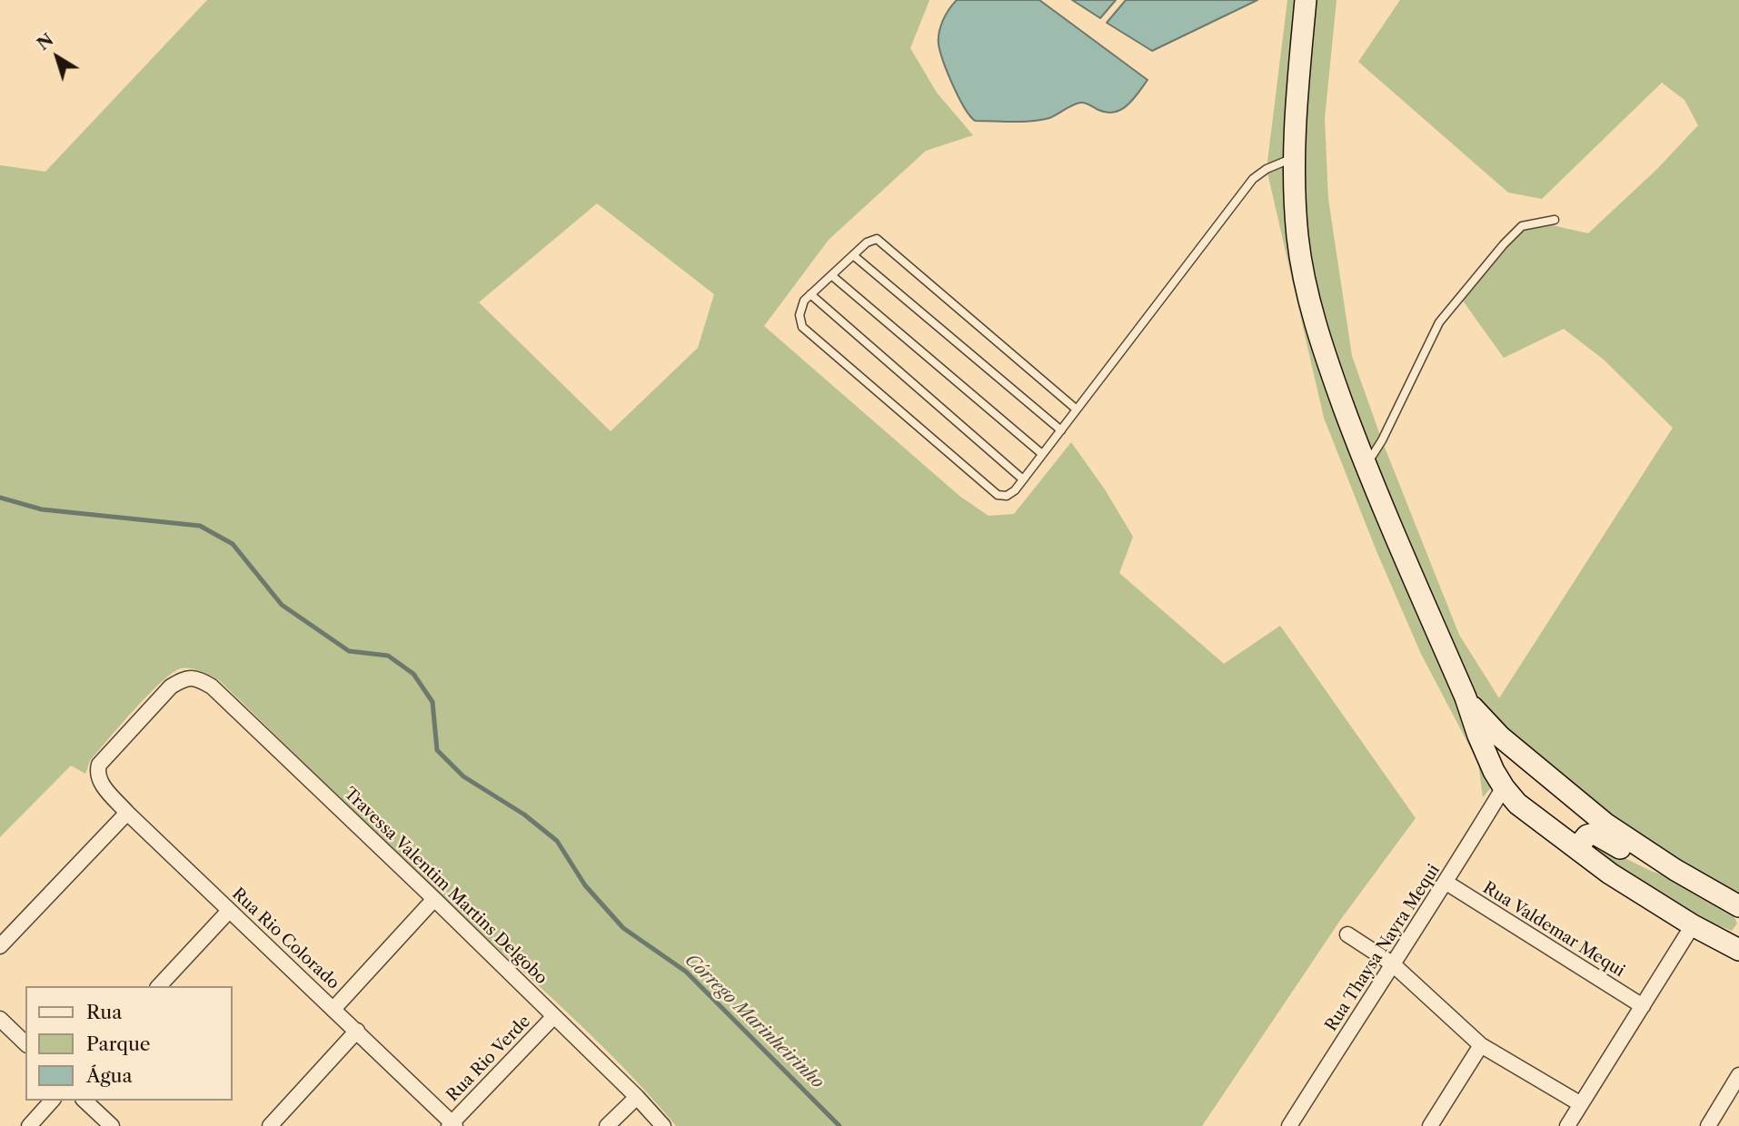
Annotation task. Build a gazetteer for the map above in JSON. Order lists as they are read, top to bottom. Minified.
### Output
{"streets":{"street":["Travessa Valentim Martins Delgobo","Rua Valdemar Mequi","Rua Rio Colorado","Rua Thaysa Nayra Mequi","Rua Rio Verde"]},"crossings":[["Travessa Valentim Martins Delgobo","Rua Rio Colorado"],["Travessa Valentim Martins Delgobo","Rua Rio Verde"],["Rua Valdemar Mequi","Rua Thaysa Nayra Mequi"],["Rua Rio Colorado","Rua Rio Verde"]],"water":["Córrego Marinheirinho"],"legend":["Rua","Parque","Água"],"north":"top left"}
